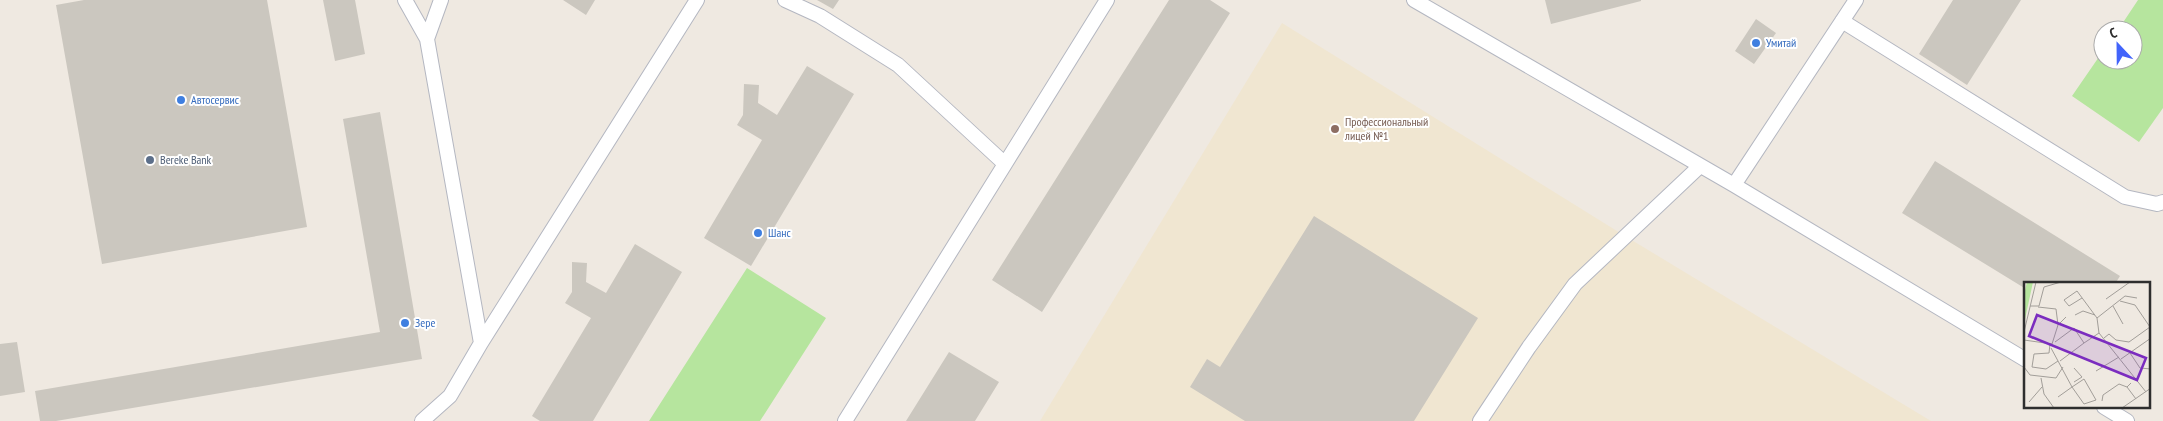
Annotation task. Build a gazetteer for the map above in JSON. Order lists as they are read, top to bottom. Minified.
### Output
{"places":["Умитай","Автосервис","Профессиональный лицей №1","Bereke Bank","Шанс","Зере"],"north":"top"}
